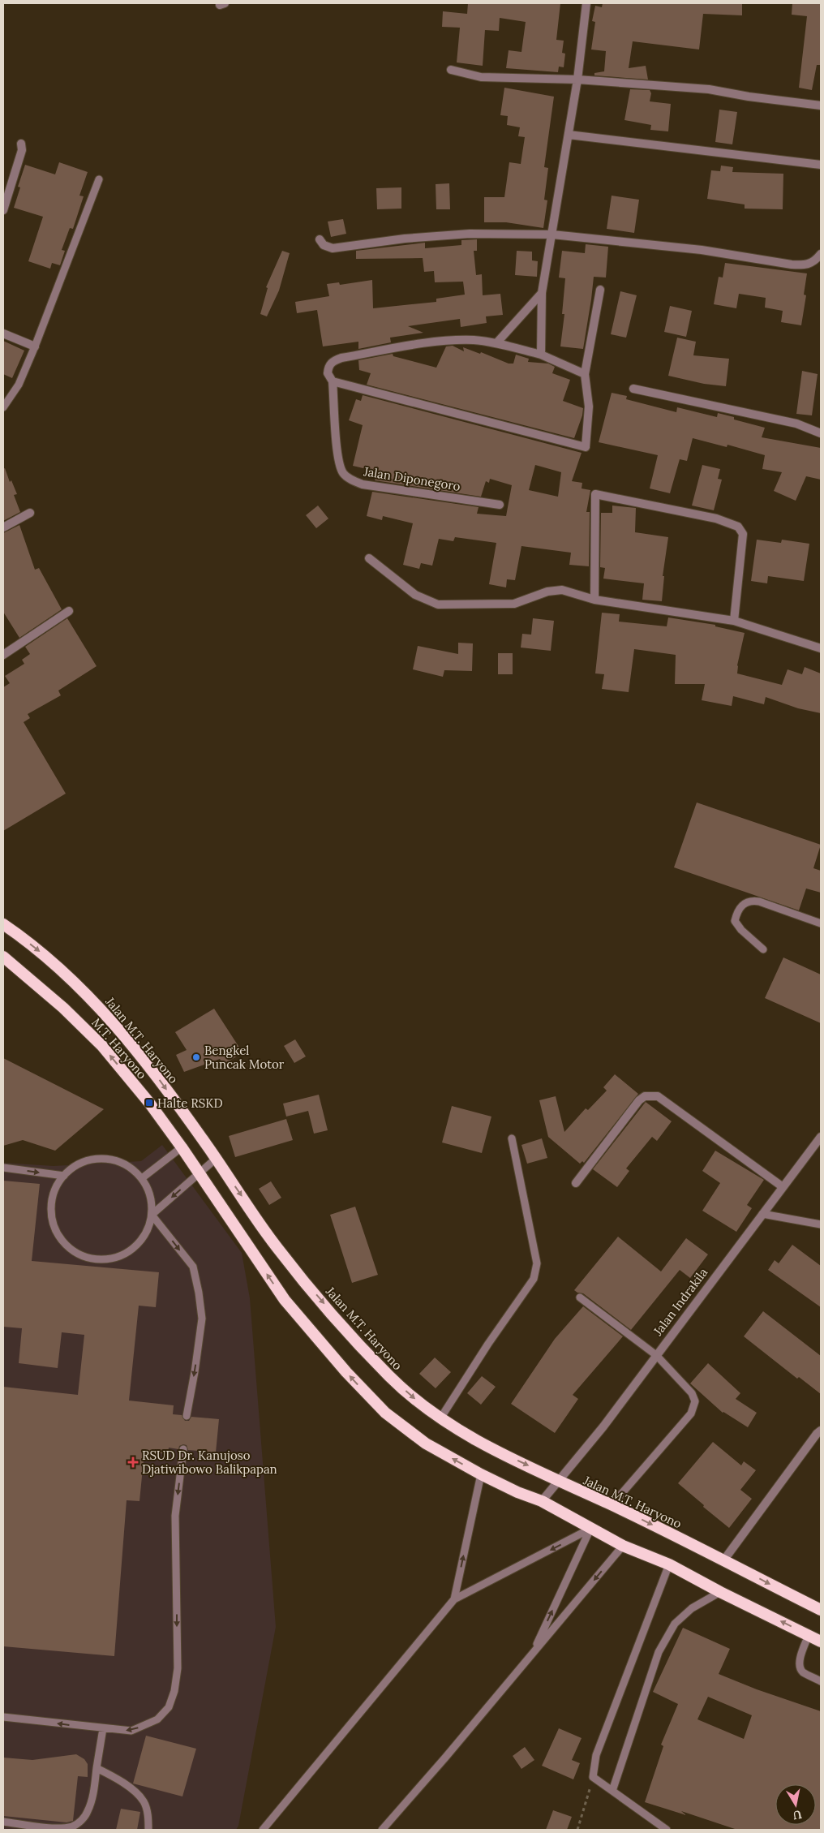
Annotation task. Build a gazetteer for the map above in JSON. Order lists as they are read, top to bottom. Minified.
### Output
{"streets":{"highway":["Jalan M.T. Haryono","M.T. Haryono"],"street":["Jalan Diponegoro","Jalan Indrakila"]},"crossings":[["Jalan M.T. Haryono","Jalan Indrakila"]],"one_way":["M.T. Haryono"],"places":{"other":["Bengkel Puncak Motor"],"transit":["Halte RSKD"],"health":["RSUD Dr. Kanujoso Djatiwibowo Balikpapan"]},"north":"bottom"}
